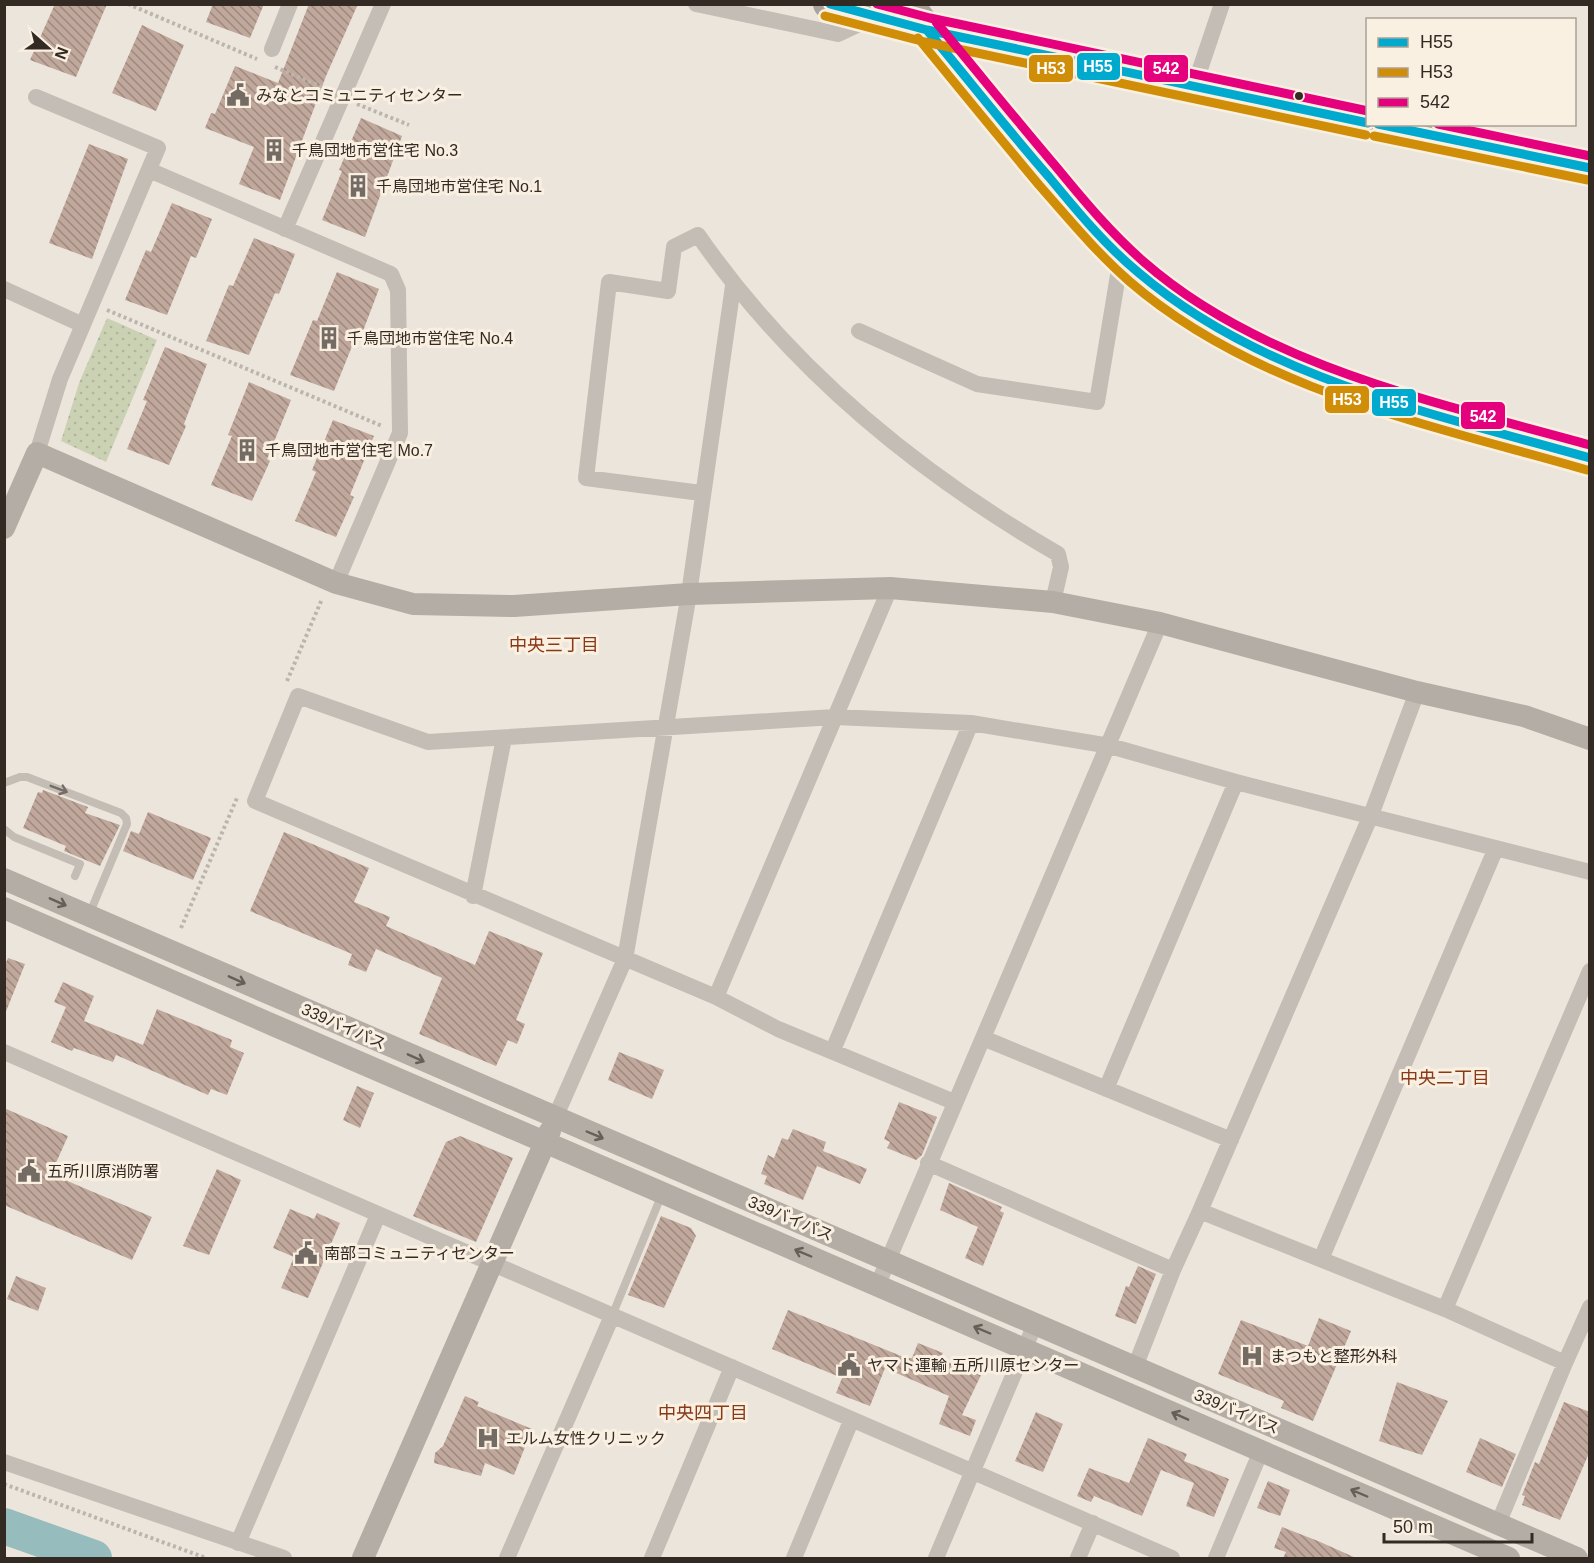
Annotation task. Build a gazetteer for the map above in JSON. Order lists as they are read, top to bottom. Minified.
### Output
{"streets":{"street":["339バイパス"]},"districts":["中央三丁目","中央二丁目","中央四丁目"],"places":{"public building":["みなとコミュニティセンター","五所川原消防署","南部コミュニティセンター","ヤマト運輸 五所川原センター"],"building":["千鳥団地市営住宅 No.3","千鳥団地市営住宅 No.1","千鳥団地市営住宅 No.4","千鳥団地市営住宅 Mo.7"],"hospital":["まつもと整形外科","エルム女性クリニック"]},"lines":["transit line H55","transit line 542","transit line H53"],"legend":["H55","H53","542"],"scale_bar":"50 m","north":"right"}
